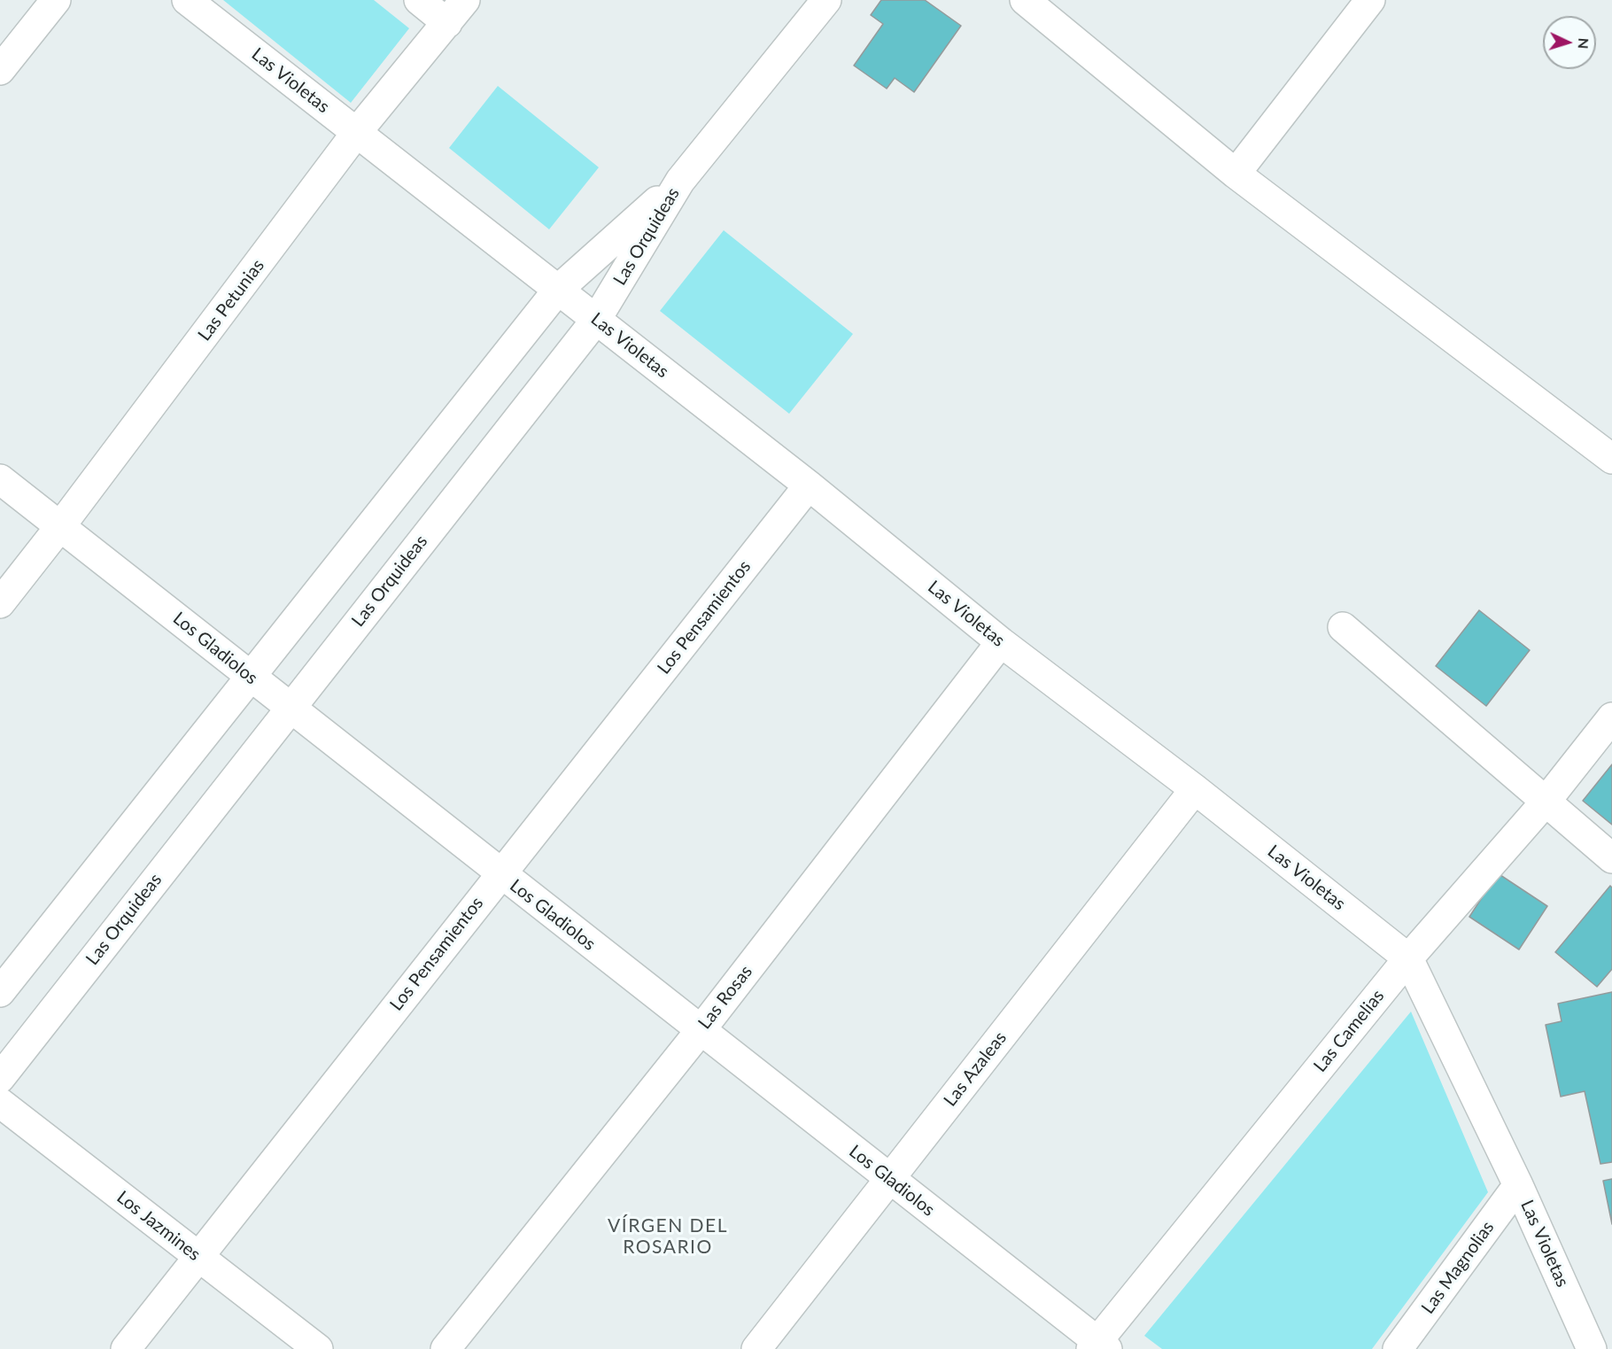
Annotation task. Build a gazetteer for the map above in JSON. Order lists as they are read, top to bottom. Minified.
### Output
{"streets":{"street":["Las Violetas","Las Orquideas","Las Petunias","Los Pensamientos","Los Gladiolos","Las Rosas","Las Camelias","Las Azaleas","Los Jazmines","Las Magnolias"]},"crossings":[["Las Violetas","Las Orquideas"],["Las Violetas","Las Petunias"],["Las Violetas","Los Pensamientos"],["Las Violetas","Las Rosas"],["Las Violetas","Las Camelias"],["Las Violetas","Las Azaleas"],["Las Violetas","Las Magnolias"],["Las Orquideas","Los Gladiolos"],["Las Petunias","Los Gladiolos"],["Los Pensamientos","Los Gladiolos"],["Los Pensamientos","Los Jazmines"],["Los Gladiolos","Las Rosas"],["Los Gladiolos","Las Camelias"],["Los Gladiolos","Las Azaleas"]],"districts":["VÍRGEN DEL ROSARIO"],"north":"right"}
